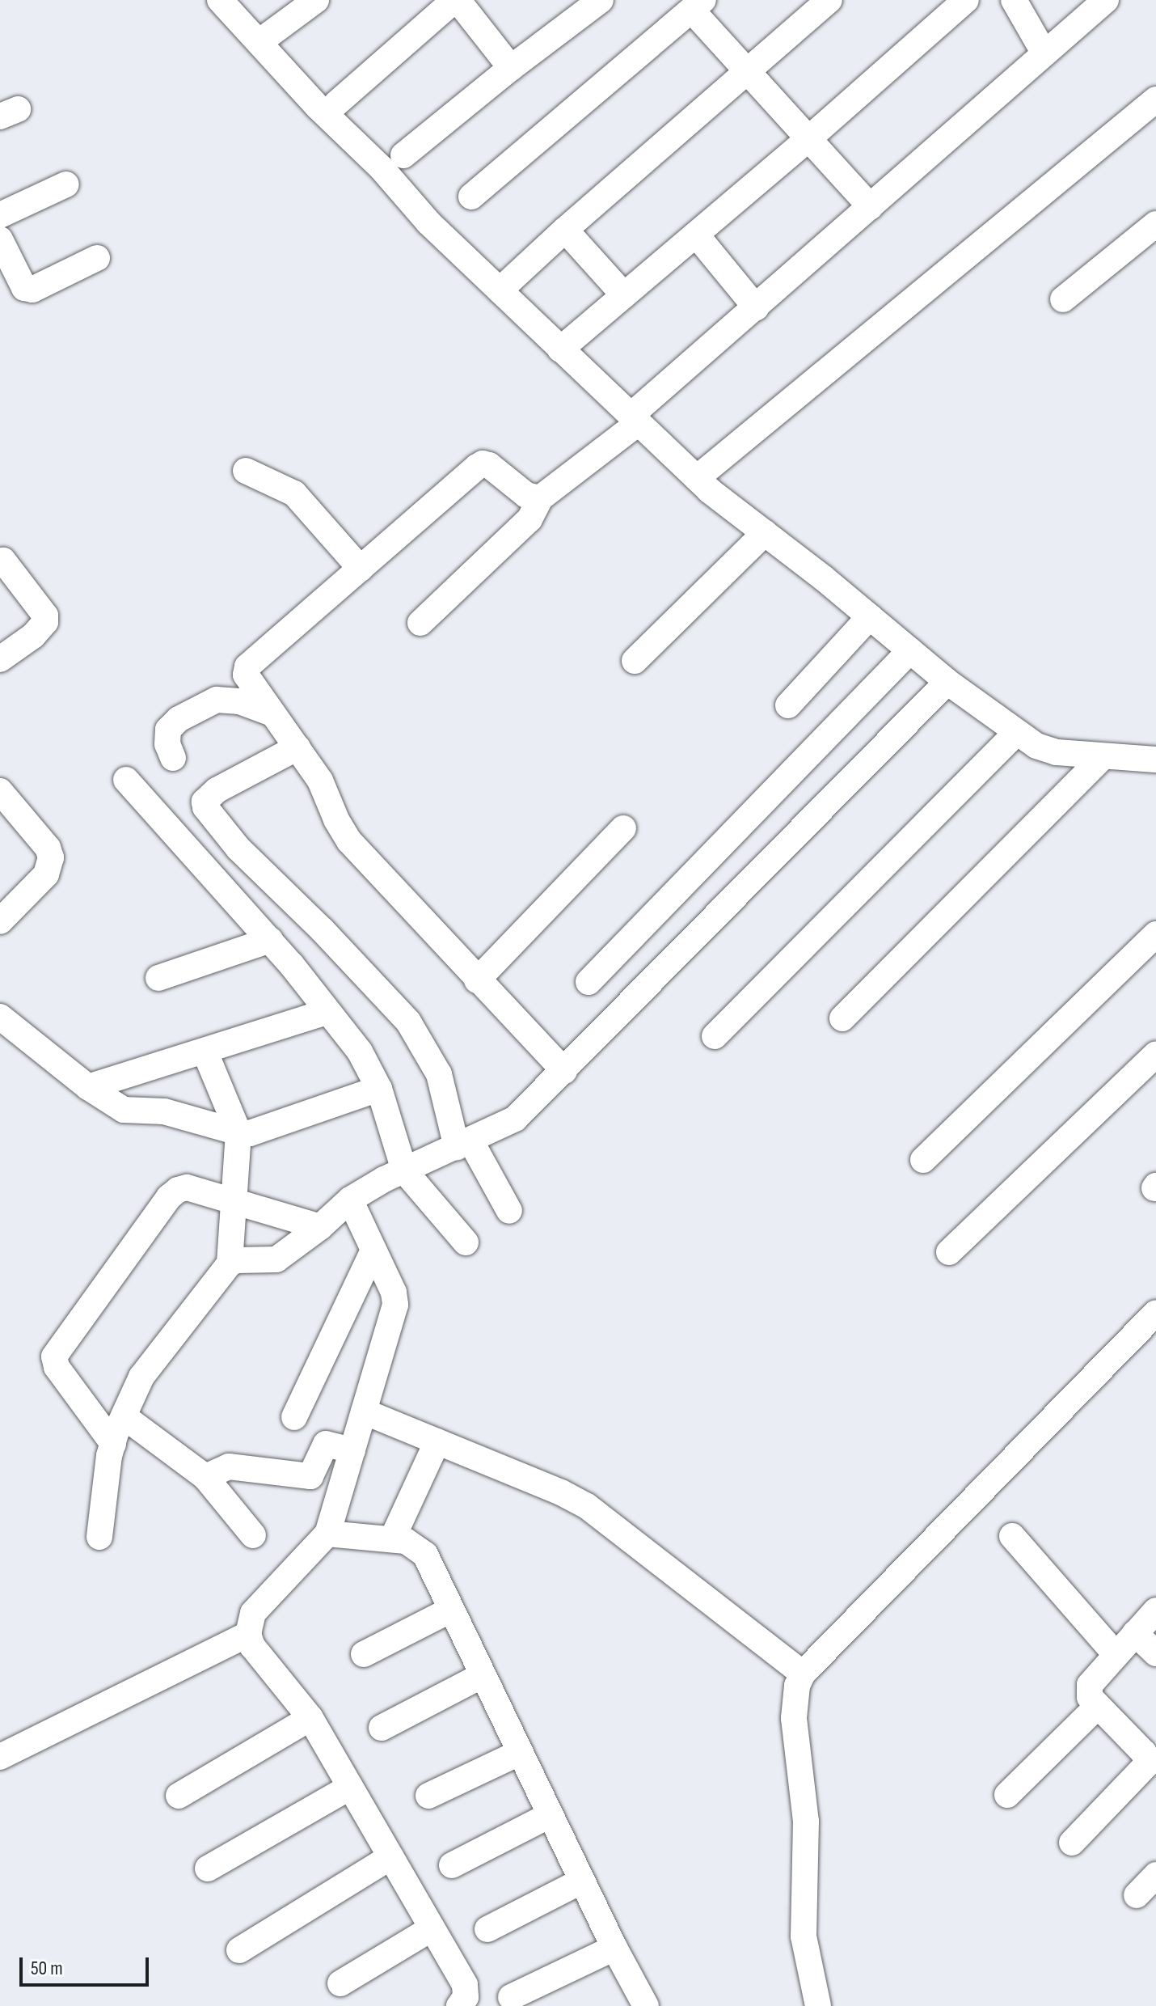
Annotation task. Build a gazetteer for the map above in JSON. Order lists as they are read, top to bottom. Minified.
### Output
{"scale_bar":"50 m"}
